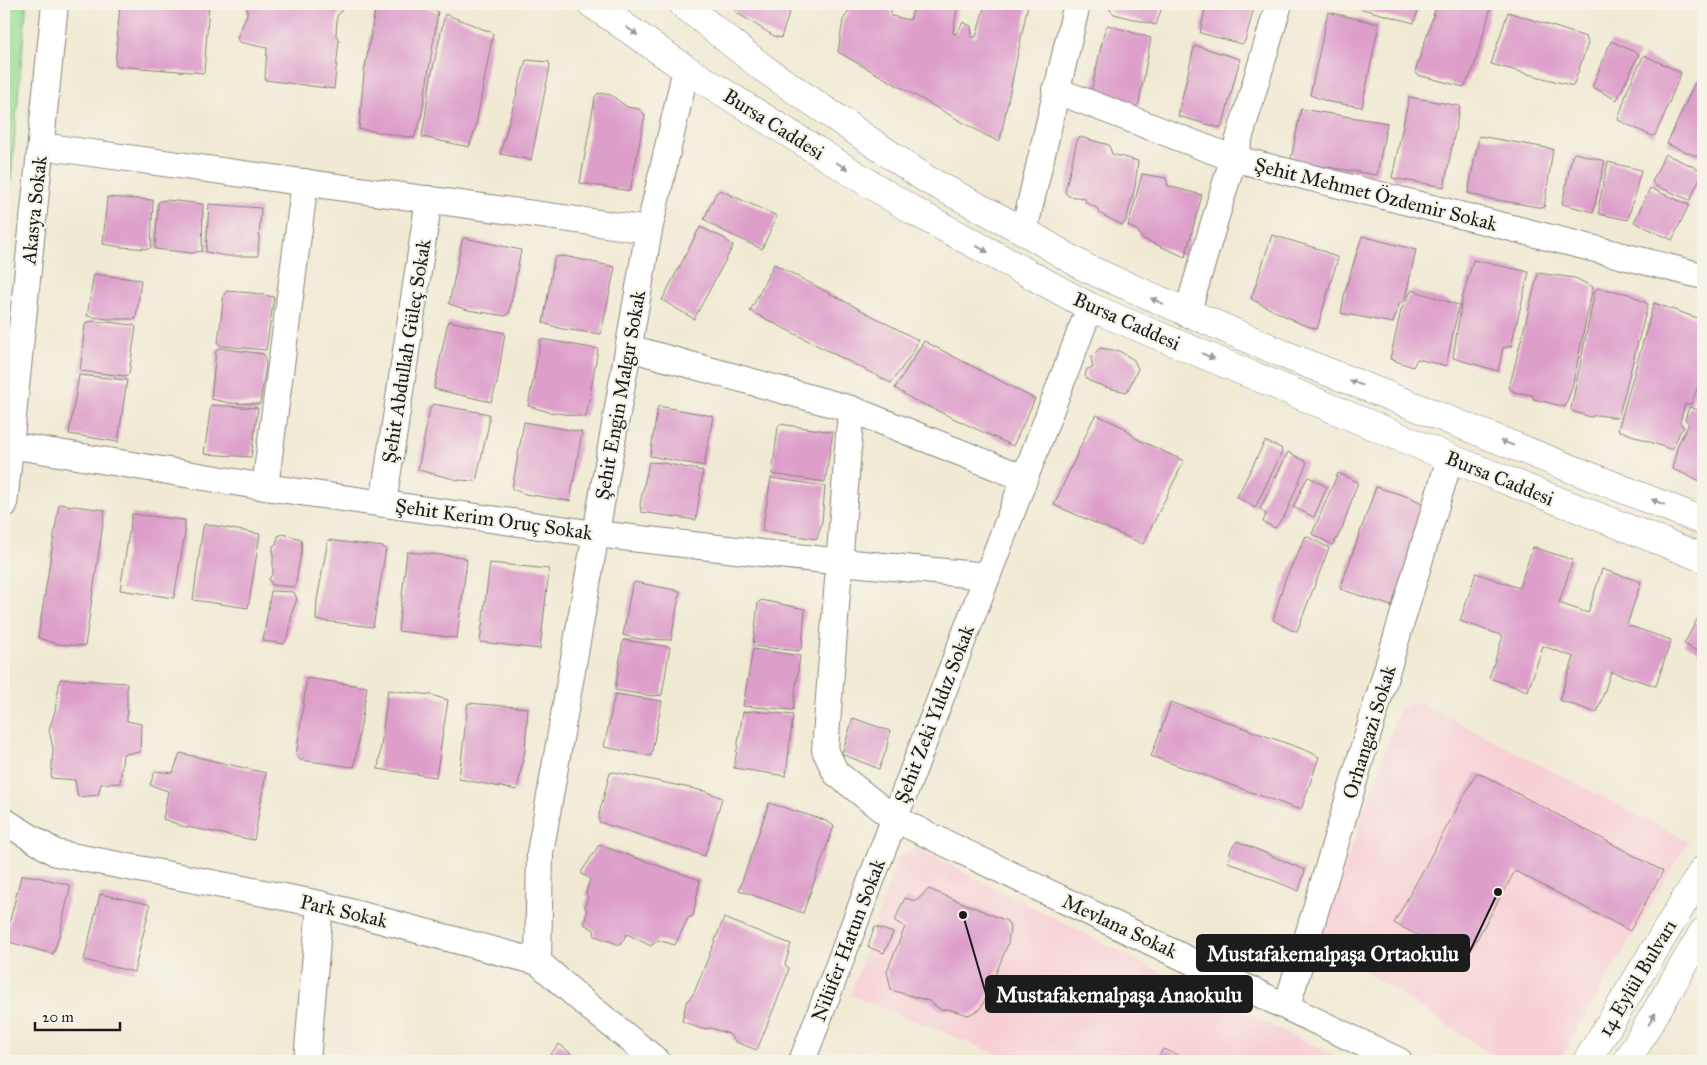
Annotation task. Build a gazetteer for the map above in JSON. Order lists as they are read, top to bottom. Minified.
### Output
{"streets":{"main road":["Bursa Caddesi","14 Eylül Bulvarı"],"street":["Şehit Mehmet Özdemir Sokak","Akasya Sokak","Şehit Abdullah Güleç Sokak","Şehit Engin Malgır Sokak","Şehit Kerim Oruç Sokak","Şehit Zeki Yıldız Sokak","Orhangazi Sokak","Park Sokak","Mevlana Sokak","Nilüfer Hatun Sokak"]},"crossings":[["Bursa Caddesi","Şehit Engin Malgır Sokak"],["Bursa Caddesi","Şehit Zeki Yıldız Sokak"],["Bursa Caddesi","Orhangazi Sokak"],["Akasya Sokak","Şehit Kerim Oruç Sokak"],["Şehit Abdullah Güleç Sokak","Şehit Kerim Oruç Sokak"],["Şehit Engin Malgır Sokak","Şehit Kerim Oruç Sokak"],["Şehit Engin Malgır Sokak","Park Sokak"],["Şehit Kerim Oruç Sokak","Şehit Zeki Yıldız Sokak"],["Şehit Zeki Yıldız Sokak","Mevlana Sokak"],["Şehit Zeki Yıldız Sokak","Nilüfer Hatun Sokak"],["Orhangazi Sokak","Mevlana Sokak"],["Mevlana Sokak","Nilüfer Hatun Sokak"]],"places":["Mustafakemalpaşa Ortaokulu","Mustafakemalpaşa Anaokulu"],"scale_bar":"20 m"}
